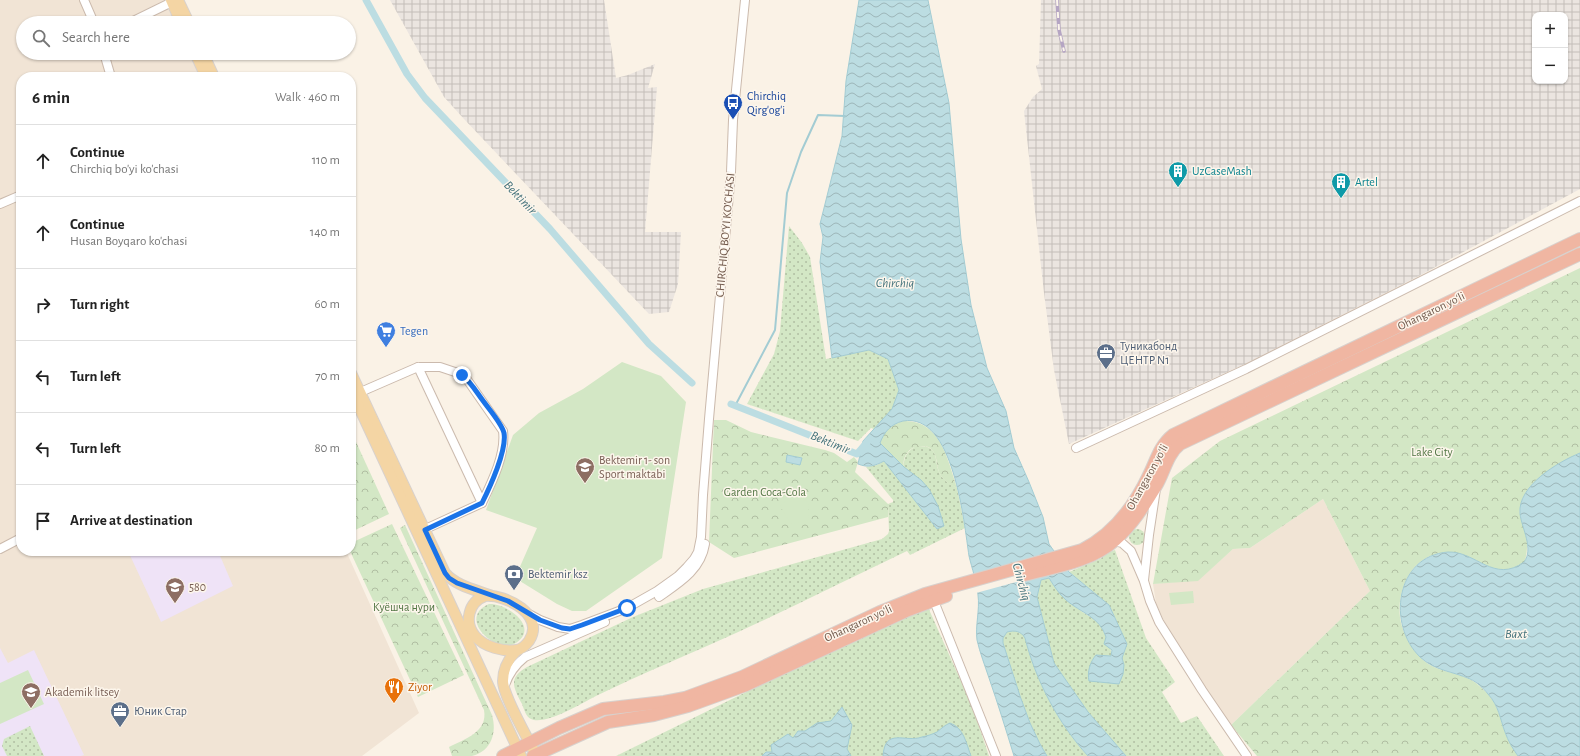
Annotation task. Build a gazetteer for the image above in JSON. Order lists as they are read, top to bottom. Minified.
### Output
{"streets":{"highway":["Ohangaron yoʻli"],"street":["CHIRCHIQ BO'YI KO'CHASI"]},"water":["Bektimir","Chirchiq","Baхt"],"parks":["Lake City","Garden Coca-Cola","Куёшча нури"],"places":{"bus stop":["Chirchiq Qirg'og'i"],"building":["UzCaseMash","Artel"],"supermarket":["Tegen"],"office":["Туникабонд ЦЕНТР N1","Юник Стар"],"school or university":["Bektemir 1- son Sport maktabi","580","Akademik litsey"],"bank":["Bektemir ksz"],"restaurant":["Ziyor"]},"page":{"map_buttons":["+","−"],"search":"Search here","heading":["6 min","Walk · 460 m"],"list":[["Continue","Chirchiq bo'yi ko'chasi","110 m"],["Continue","Husan Boyqaro ko'chasi","140 m"],["Turn right","60 m"],["Turn left","70 m"],["Turn left","80 m"],"Arrive at destination"]}}
